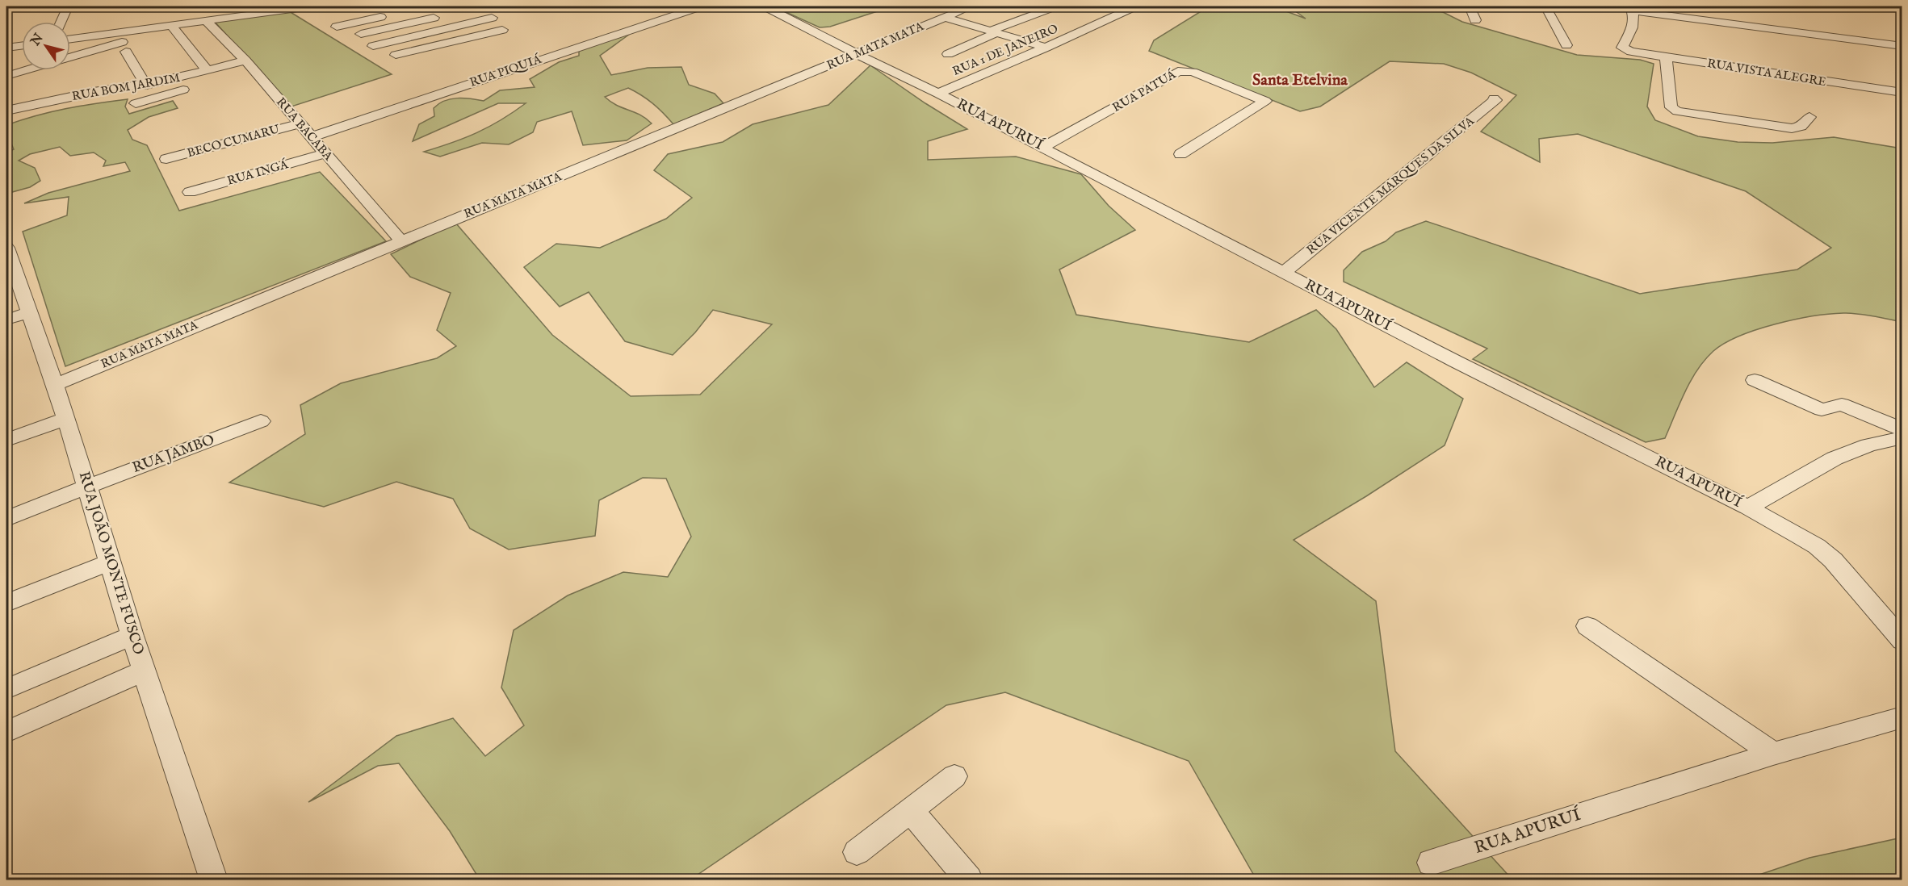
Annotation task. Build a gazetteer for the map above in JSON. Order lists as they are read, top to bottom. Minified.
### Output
{"streets":{"street":["RUA MATA MATA","RUA 1 DE JANEIRO","RUA PIQUIÁ","RUA VISTA ALEGRE","RUA BOM JARDIM","RUA PATUÁ","RUA APURUÍ","RUA BACABA","BECO CUMARU","RUA INGÁ","RUA VICENTE MARQUES DA SILVA","RUA JAMBO","RUA JOÃO MONTE FUSCO"]},"crossings":[["RUA MATA MATA","RUA APURUÍ"],["RUA MATA MATA","RUA BACABA"],["RUA MATA MATA","RUA JOÃO MONTE FUSCO"],["RUA 1 DE JANEIRO","RUA APURUÍ"],["RUA PIQUIÁ","RUA BACABA"],["RUA BOM JARDIM","RUA BACABA"],["RUA PATUÁ","RUA APURUÍ"],["RUA APURUÍ","RUA VICENTE MARQUES DA SILVA"],["RUA BACABA","BECO CUMARU"],["RUA BACABA","RUA INGÁ"],["RUA JAMBO","RUA JOÃO MONTE FUSCO"]],"districts":["Santa Etelvina"],"north":"top left"}
